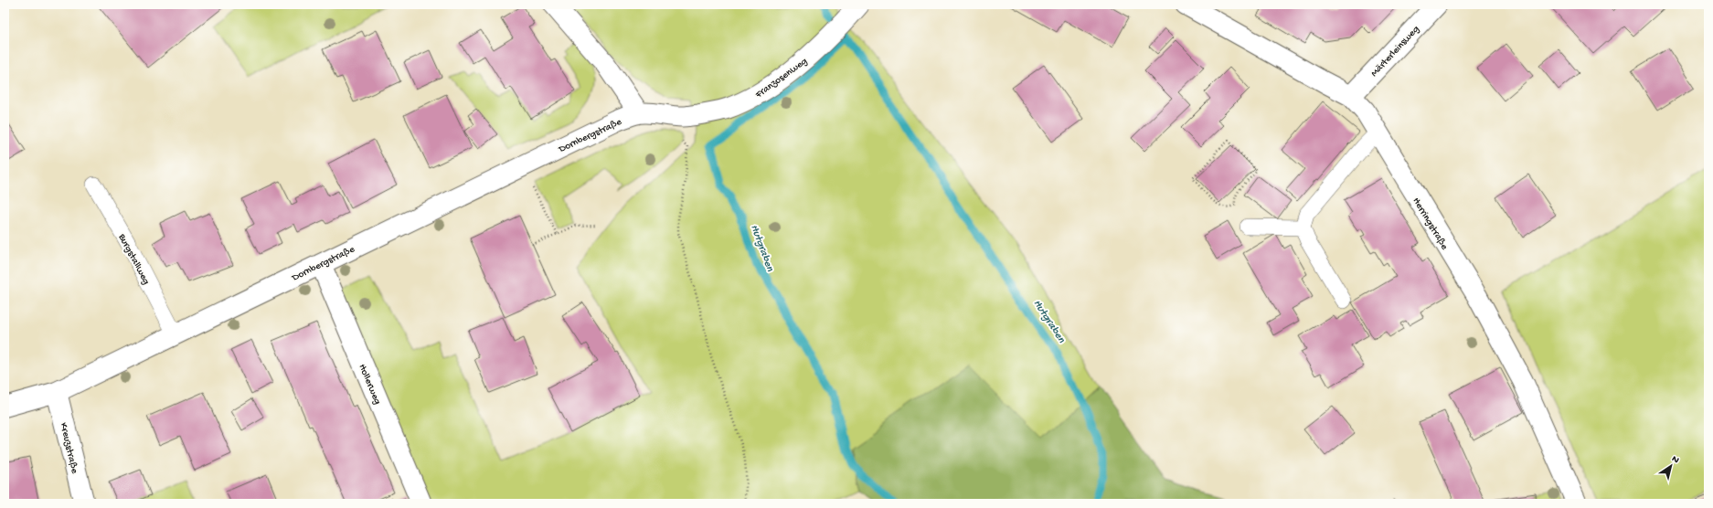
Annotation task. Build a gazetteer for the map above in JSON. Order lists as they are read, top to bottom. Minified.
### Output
{"streets":{"street":["Märterleinsweg","Franzosenweg","Dornbergstraße","Herringstraße","Hollerweg","Kreuzstraße"],"lane":["Burgstallweg"]},"crossings":[["Märterleinsweg","Herringstraße"],["Franzosenweg","Dornbergstraße"],["Dornbergstraße","Burgstallweg"],["Dornbergstraße","Hollerweg"],["Dornbergstraße","Kreuzstraße"]],"water":["Hutgraben"],"north":"top right"}
